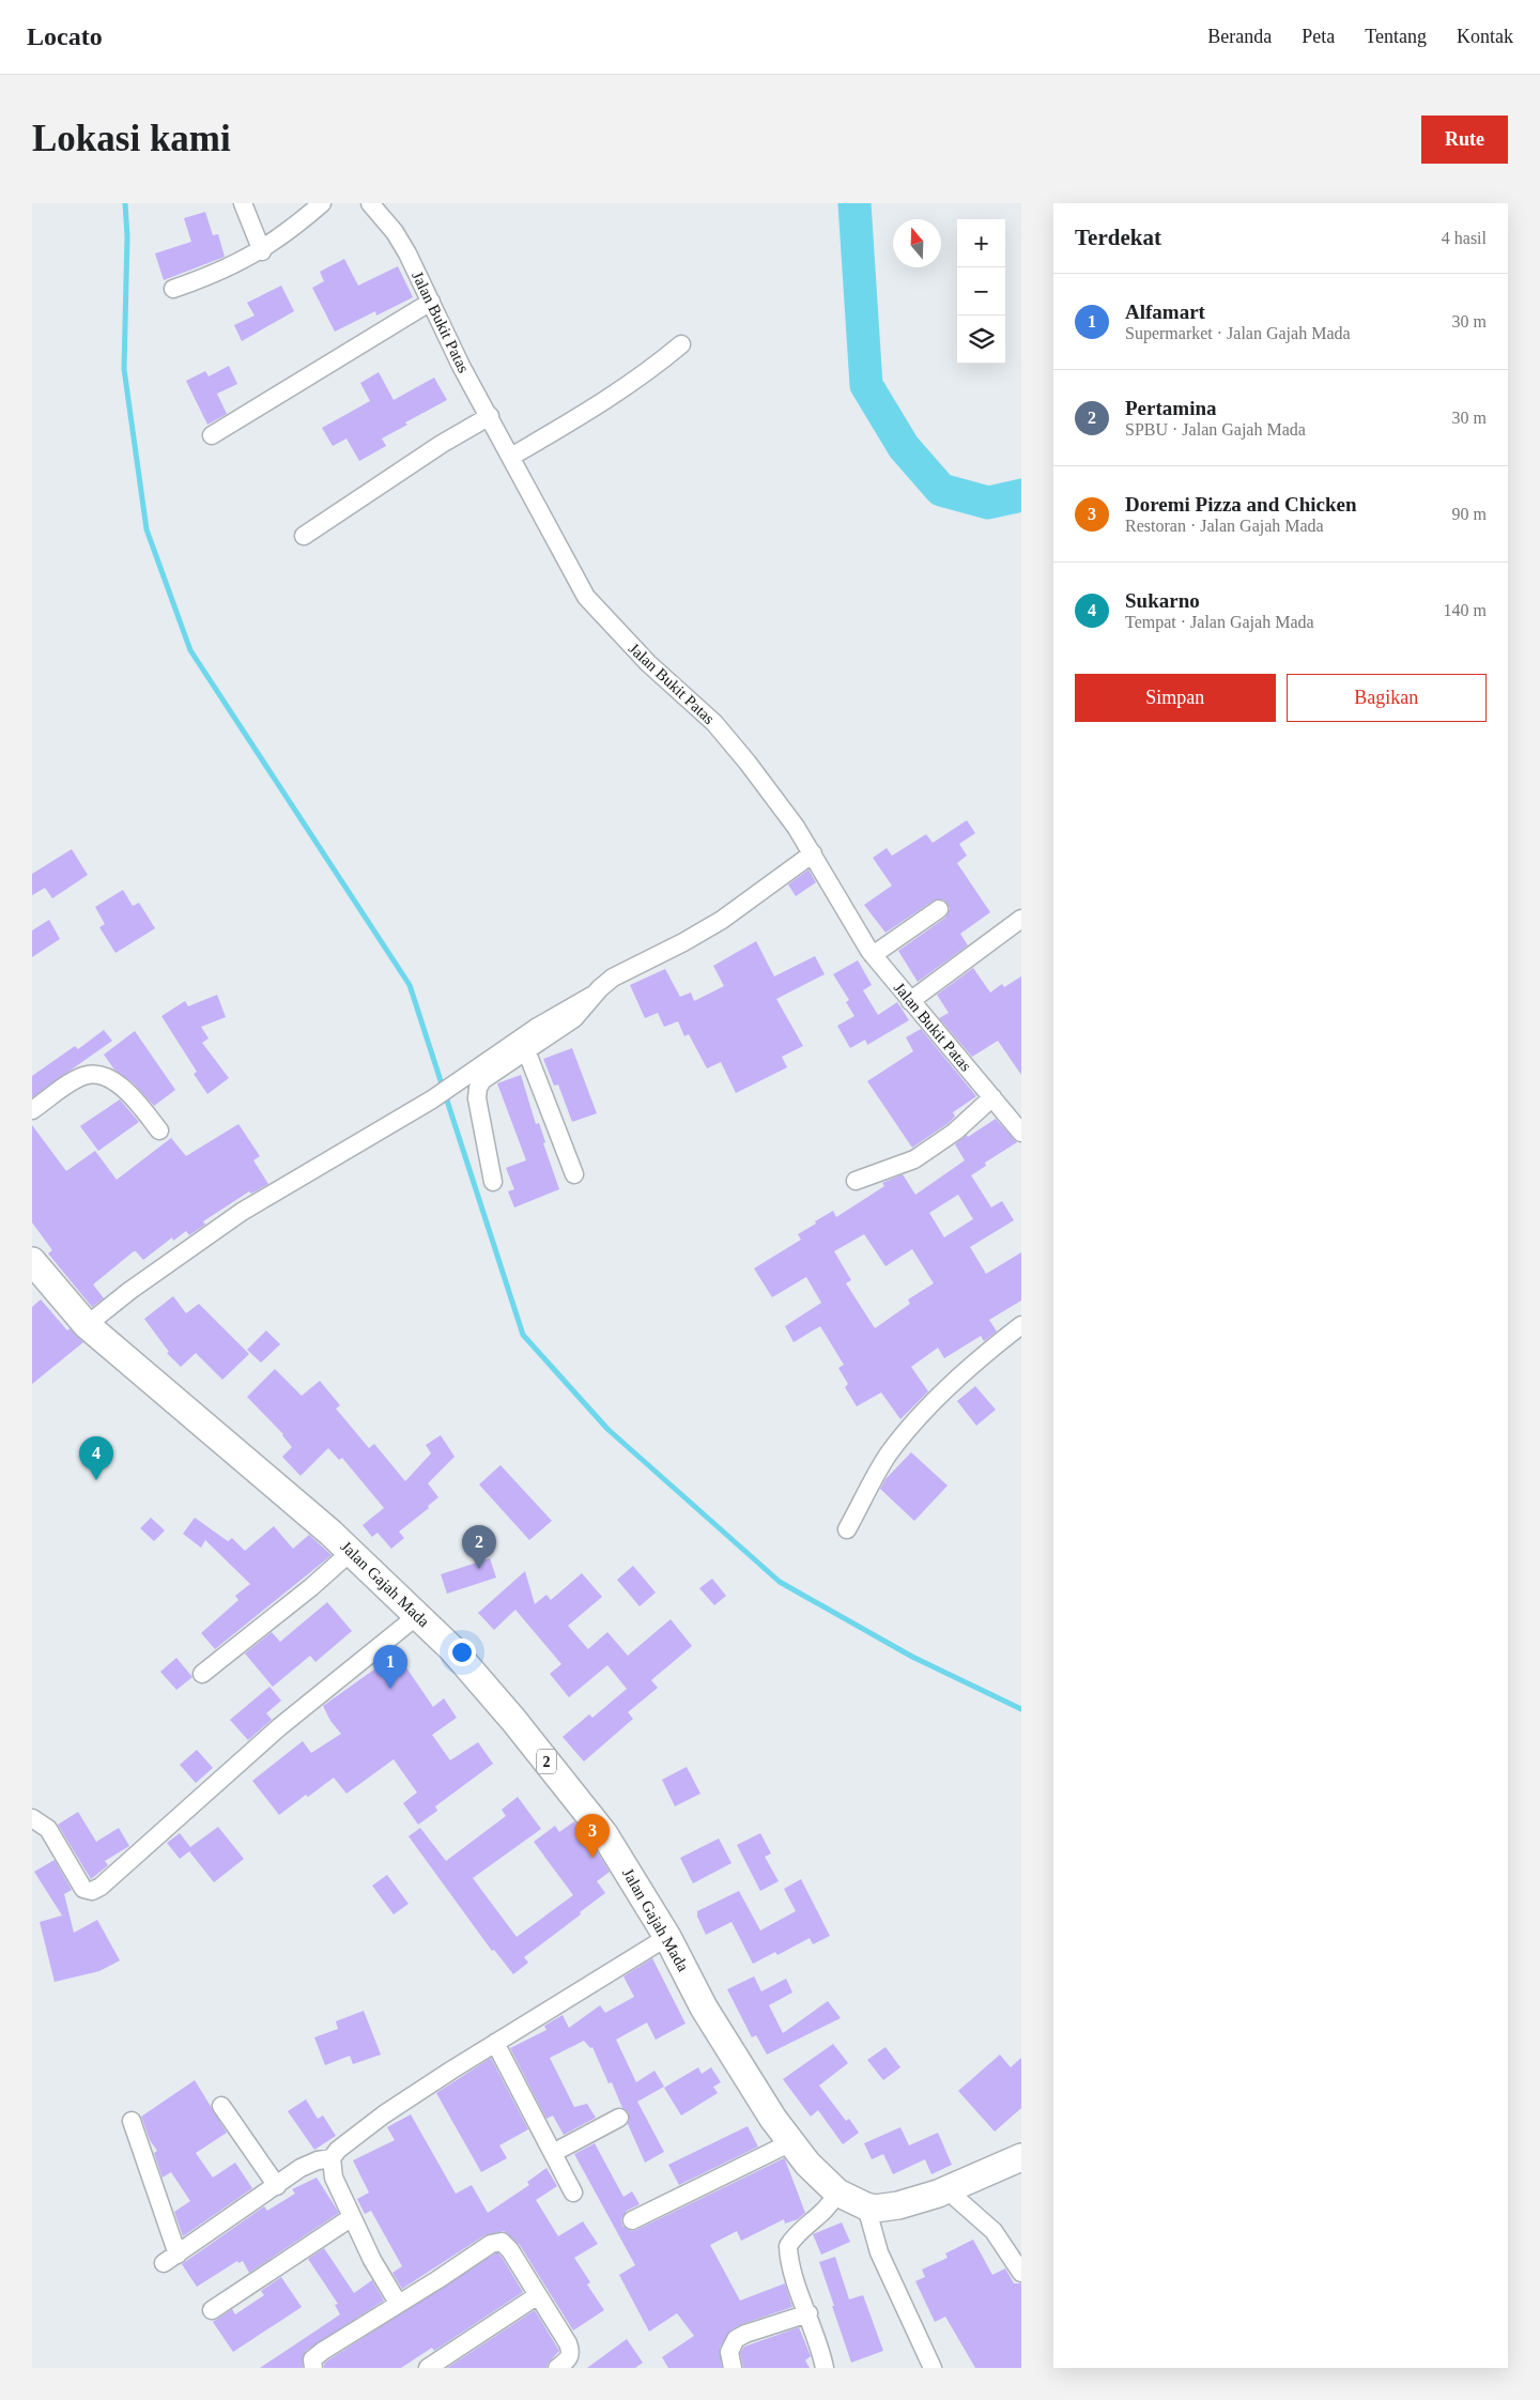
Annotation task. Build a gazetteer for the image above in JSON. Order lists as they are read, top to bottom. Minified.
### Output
{"streets":{"highway":["Jalan Gajah Mada","2"],"street":["Jalan Bukit Patas"]},"north":"top","page":{"header":"Locato","nav":["Beranda","Peta","Tentang","Kontak"],"buttons":["Rute",["Simpan","Bagikan"]],"title":"Lokasi kami","heading":["Terdekat","4 hasil"],"map_buttons":["+","−"],"list":[{"mark":"1","name":"Alfamart","note":"Supermarket · Jalan Gajah Mada","value":"30 m"},{"mark":"2","name":"Pertamina","note":"SPBU · Jalan Gajah Mada","value":"30 m"},{"mark":"3","name":"Doremi Pizza and Chicken","note":"Restoran · Jalan Gajah Mada","value":"90 m"},{"mark":"4","name":"Sukarno","note":"Tempat · Jalan Gajah Mada","value":"140 m"}],"pins":["4","2","1","3"]}}
